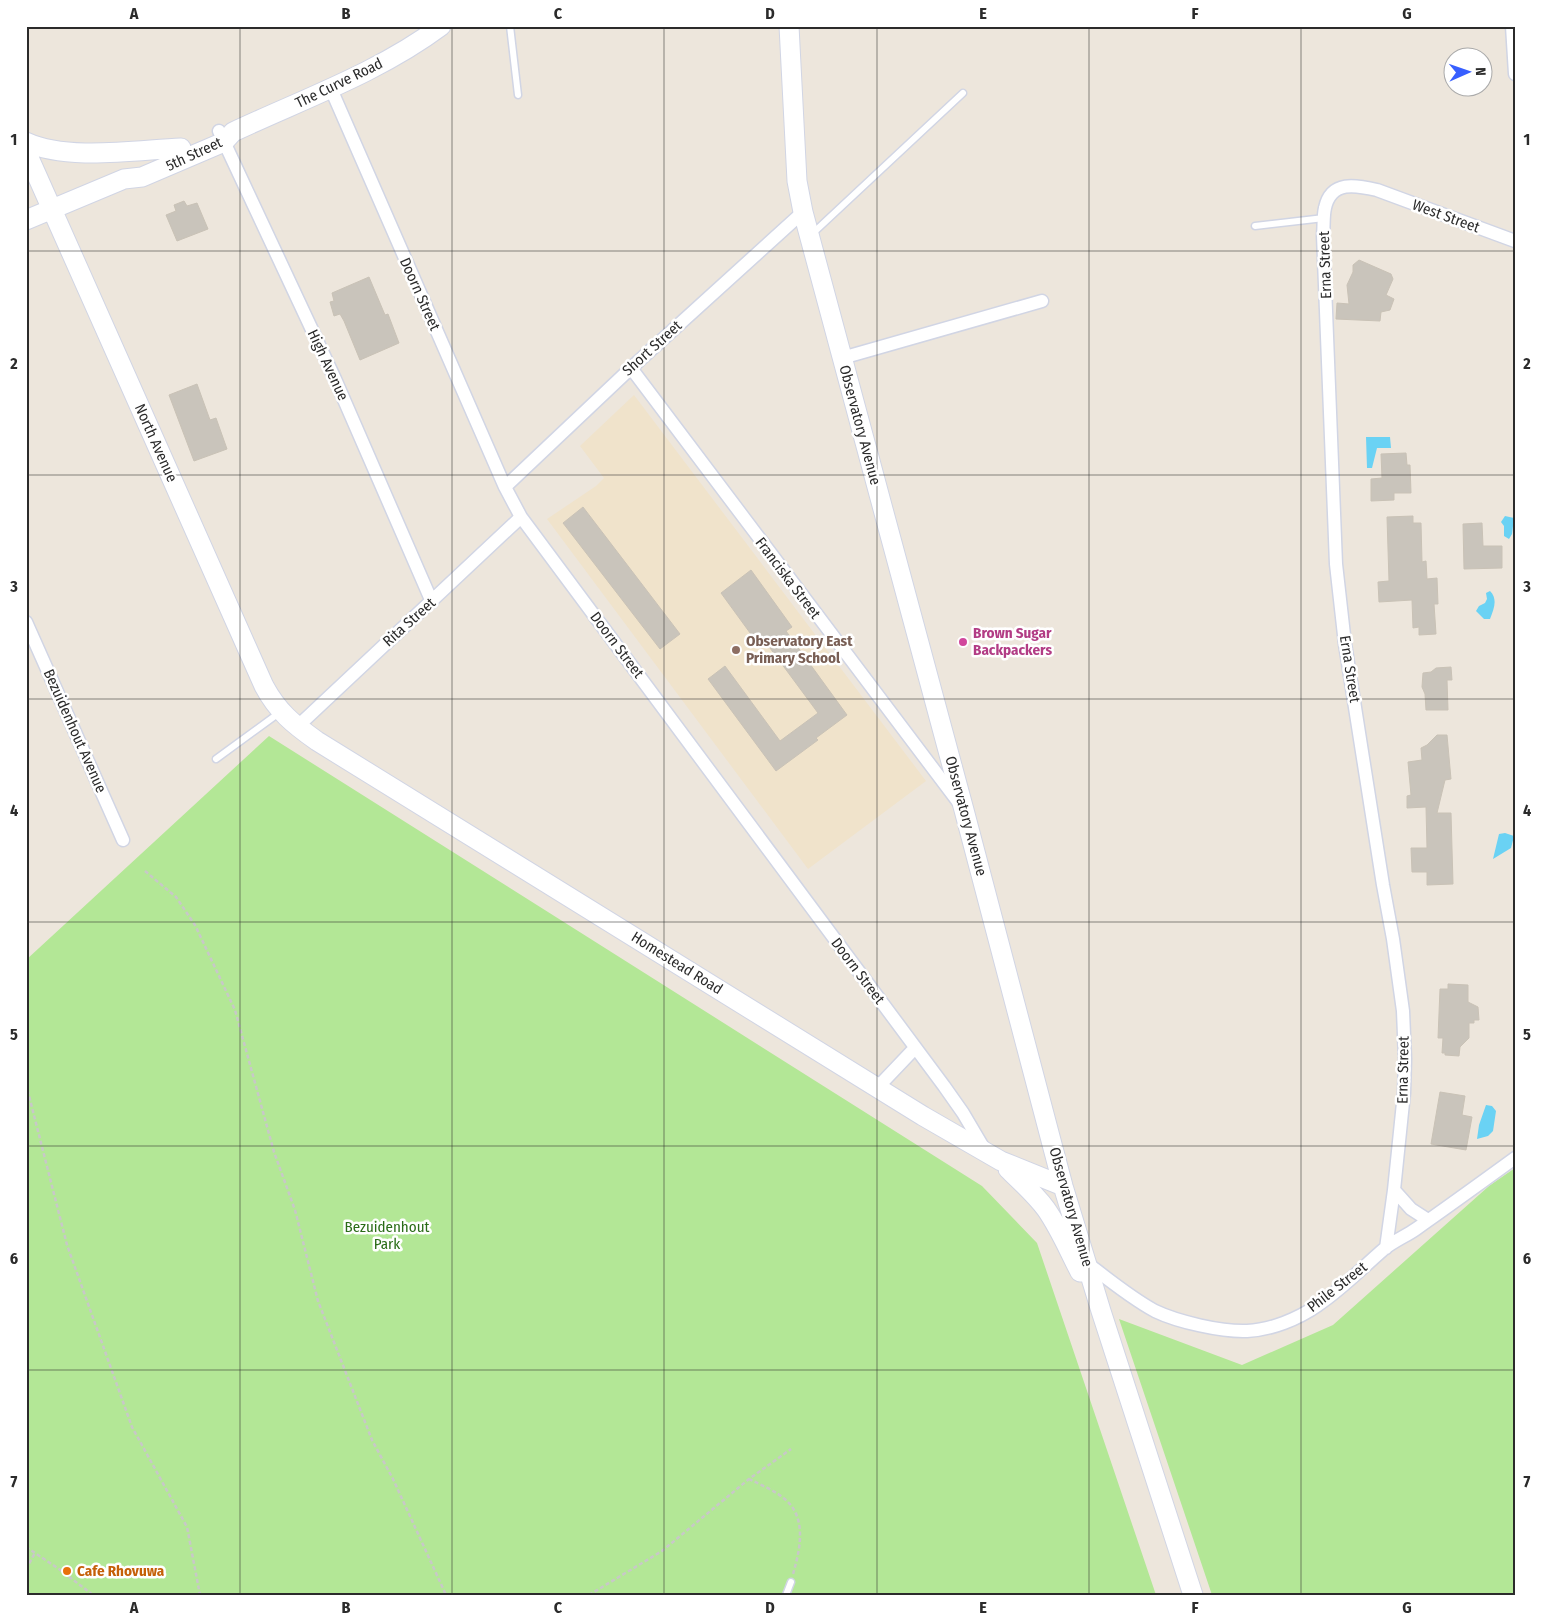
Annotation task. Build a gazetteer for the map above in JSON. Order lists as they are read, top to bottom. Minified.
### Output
{"streets":{"street":["The Curve Road","5th Street","West Street","Erna Street","Doorn Street","Short Street","High Avenue","Observatory Avenue","North Avenue","Franciska Street","Rita Street","Bezuidenhout Avenue","Homestead Road","Phile Street"]},"crossings":[["The Curve Road","5th Street"],["The Curve Road","Doorn Street"],["The Curve Road","High Avenue"],["5th Street","High Avenue"],["5th Street","North Avenue"],["West Street","Erna Street"],["Erna Street","Phile Street"],["Doorn Street","Short Street"],["Doorn Street","Rita Street"],["Doorn Street","Homestead Road"],["Short Street","Observatory Avenue"],["Short Street","Franciska Street"],["High Avenue","Rita Street"],["Observatory Avenue","Franciska Street"],["Observatory Avenue","Homestead Road"],["Observatory Avenue","Phile Street"],["North Avenue","Rita Street"],["North Avenue","Homestead Road"],["Rita Street","Homestead Road"]],"parks":["Bezuidenhout Park"],"places":["Brown Sugar Backpackers","Observatory East Primary School","Cafe Rhovuwa"],"north":"right","grid":{"columns":["A","B","C","D","E","F","G"],"rows":["1","2","3","4","5","6","7"]}}
